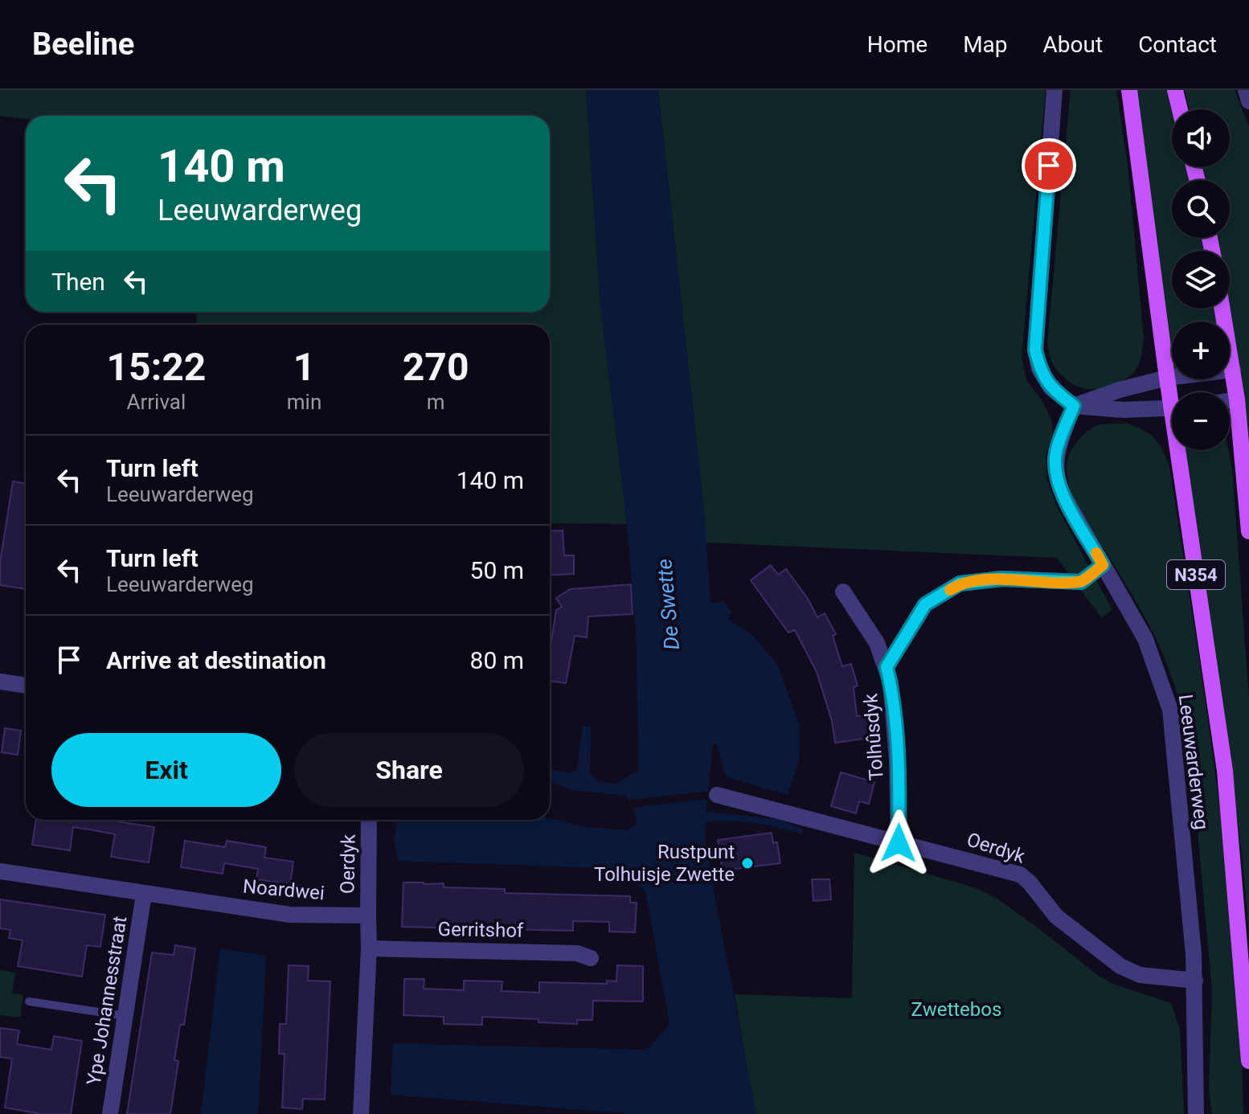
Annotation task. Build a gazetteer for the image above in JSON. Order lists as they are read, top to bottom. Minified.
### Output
{"streets":{"main road":["N354","Leeuwarderweg"],"street":["Tolhûsdyk","Oerdyk","Noardwei","Gerritshof","Ype Johannesstraat"]},"crossings":[["Tolhûsdyk","Leeuwarderweg"],["Tolhûsdyk","Oerdyk"],["Leeuwarderweg","Oerdyk"],["Oerdyk","Noardwei"],["Noardwei","Ype Johannesstraat"]],"water":["De Swette"],"parks":["Zwettebos"],"places":["Rustpunt Tolhuisje Zwette"],"page":{"header":"Beeline","nav":["Home","Map","About","Contact"],"map_buttons":["+","−"],"turn":["140 m","Leeuwarderweg"],"then":"Then","eta":["15:22","Arrival","1","min","270","m"],"list":[{"name":"Turn left","note":"Leeuwarderweg","value":"140 m"},{"name":"Turn left","note":"Leeuwarderweg","value":"50 m"},{"name":"Arrive at destination","value":"80 m"}],"buttons":["Exit","Share"]}}
